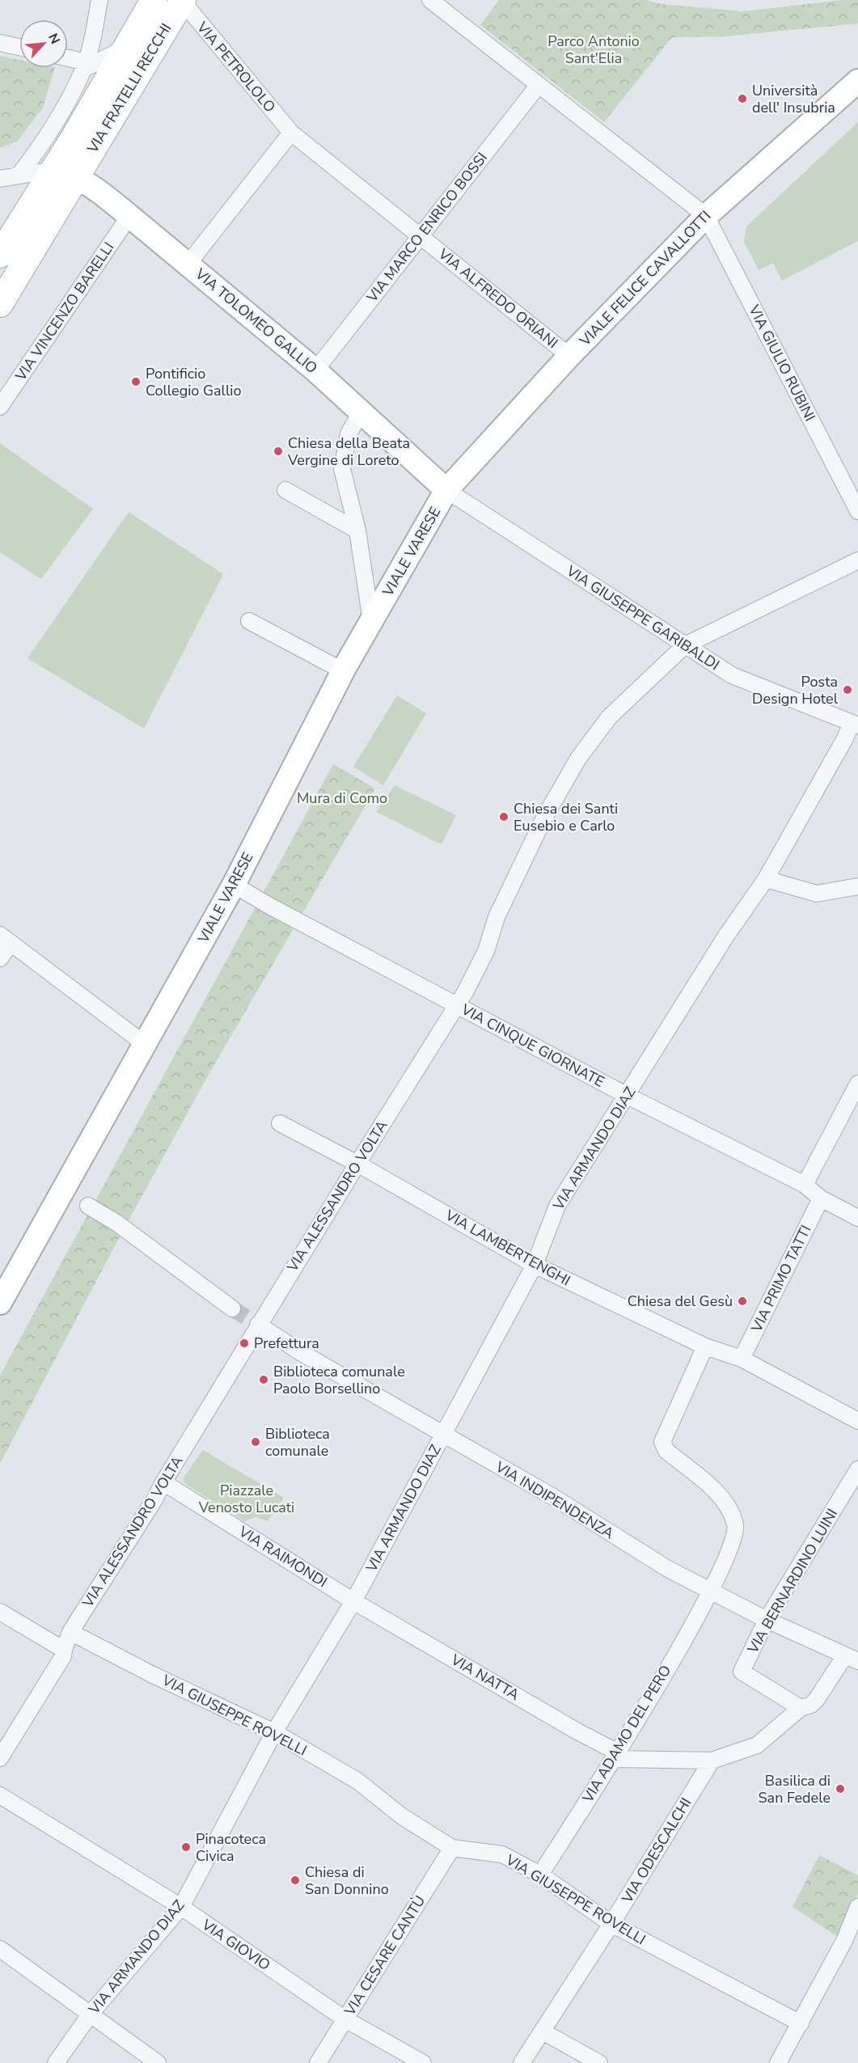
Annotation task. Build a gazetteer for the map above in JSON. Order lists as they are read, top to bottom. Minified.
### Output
{"streets":{"main road":["VIA FRATELLI RECCHI"],"street":["VIA PETROLOLO","VIA MARCO ENRICO BOSSI","VIALE FELICE CAVALLOTTI","VIA ALFREDO ORIANI","VIA VINCENZO BARELLI","VIA TOLOMEO GALLIO","VIA GIULIO RUBINI","VIALE VARESE","VIA GIUSEPPE GARIBALDI","VIA CINQUE GIORNATE","VIA ARMANDO DIAZ","VIA ALESSANDRO VOLTA","VIA LAMBERTENGHI","VIA PRIMO TATTI","VIA INDIPENDENZA","VIA RAIMONDI","VIA BERNARDINO LUINI","VIA NATTA","VIA GIUSEPPE ROVELLI","VIA ADAMO DEL PERO","VIA ODESCALCHI","VIA GIOVIO","VIA CESARE CANTÙ"]},"crossings":[["VIA PETROLOLO","VIA FRATELLI RECCHI"],["VIA PETROLOLO","VIA ALFREDO ORIANI"],["VIA FRATELLI RECCHI","VIA TOLOMEO GALLIO"],["VIA MARCO ENRICO BOSSI","VIA ALFREDO ORIANI"],["VIA MARCO ENRICO BOSSI","VIA TOLOMEO GALLIO"],["VIALE FELICE CAVALLOTTI","VIA ALFREDO ORIANI"],["VIALE FELICE CAVALLOTTI","VIA TOLOMEO GALLIO"],["VIALE FELICE CAVALLOTTI","VIA GIULIO RUBINI"],["VIALE FELICE CAVALLOTTI","VIALE VARESE"],["VIALE FELICE CAVALLOTTI","VIA GIUSEPPE GARIBALDI"],["VIA VINCENZO BARELLI","VIA TOLOMEO GALLIO"],["VIA TOLOMEO GALLIO","VIALE VARESE"],["VIA TOLOMEO GALLIO","VIA GIUSEPPE GARIBALDI"],["VIALE VARESE","VIA GIUSEPPE GARIBALDI"],["VIALE VARESE","VIA CINQUE GIORNATE"],["VIA GIUSEPPE GARIBALDI","VIA ARMANDO DIAZ"],["VIA GIUSEPPE GARIBALDI","VIA ALESSANDRO VOLTA"],["VIA CINQUE GIORNATE","VIA ARMANDO DIAZ"],["VIA CINQUE GIORNATE","VIA ALESSANDRO VOLTA"],["VIA CINQUE GIORNATE","VIA PRIMO TATTI"],["VIA ARMANDO DIAZ","VIA LAMBERTENGHI"],["VIA ARMANDO DIAZ","VIA INDIPENDENZA"],["VIA ARMANDO DIAZ","VIA RAIMONDI"],["VIA ARMANDO DIAZ","VIA NATTA"],["VIA ARMANDO DIAZ","VIA GIUSEPPE ROVELLI"],["VIA ARMANDO DIAZ","VIA GIOVIO"],["VIA ALESSANDRO VOLTA","VIA LAMBERTENGHI"],["VIA ALESSANDRO VOLTA","VIA INDIPENDENZA"],["VIA ALESSANDRO VOLTA","VIA RAIMONDI"],["VIA ALESSANDRO VOLTA","VIA GIUSEPPE ROVELLI"],["VIA LAMBERTENGHI","VIA PRIMO TATTI"],["VIA LAMBERTENGHI","VIA ADAMO DEL PERO"],["VIA INDIPENDENZA","VIA BERNARDINO LUINI"],["VIA INDIPENDENZA","VIA NATTA"],["VIA INDIPENDENZA","VIA ADAMO DEL PERO"],["VIA RAIMONDI","VIA NATTA"],["VIA BERNARDINO LUINI","VIA NATTA"],["VIA NATTA","VIA ADAMO DEL PERO"],["VIA NATTA","VIA ODESCALCHI"],["VIA GIUSEPPE ROVELLI","VIA ADAMO DEL PERO"],["VIA GIUSEPPE ROVELLI","VIA ODESCALCHI"],["VIA GIUSEPPE ROVELLI","VIA CESARE CANTÙ"],["VIA GIOVIO","VIA CESARE CANTÙ"]],"parks":["Parco Antonio Sant'Elia","Mura di Como","Piazzale Venosto Lucati"],"places":["Università dell' Insubria","Pontificio Collegio Gallio","Chiesa della Beata Vergine di Loreto","Posta Design Hotel","Chiesa dei Santi Eusebio e Carlo","Chiesa del Gesù","Prefettura","Biblioteca comunale Paolo Borsellino","Biblioteca comunale","Basilica di San Fedele","Pinacoteca Civica","Chiesa di San Donnino"],"north":"top right"}
